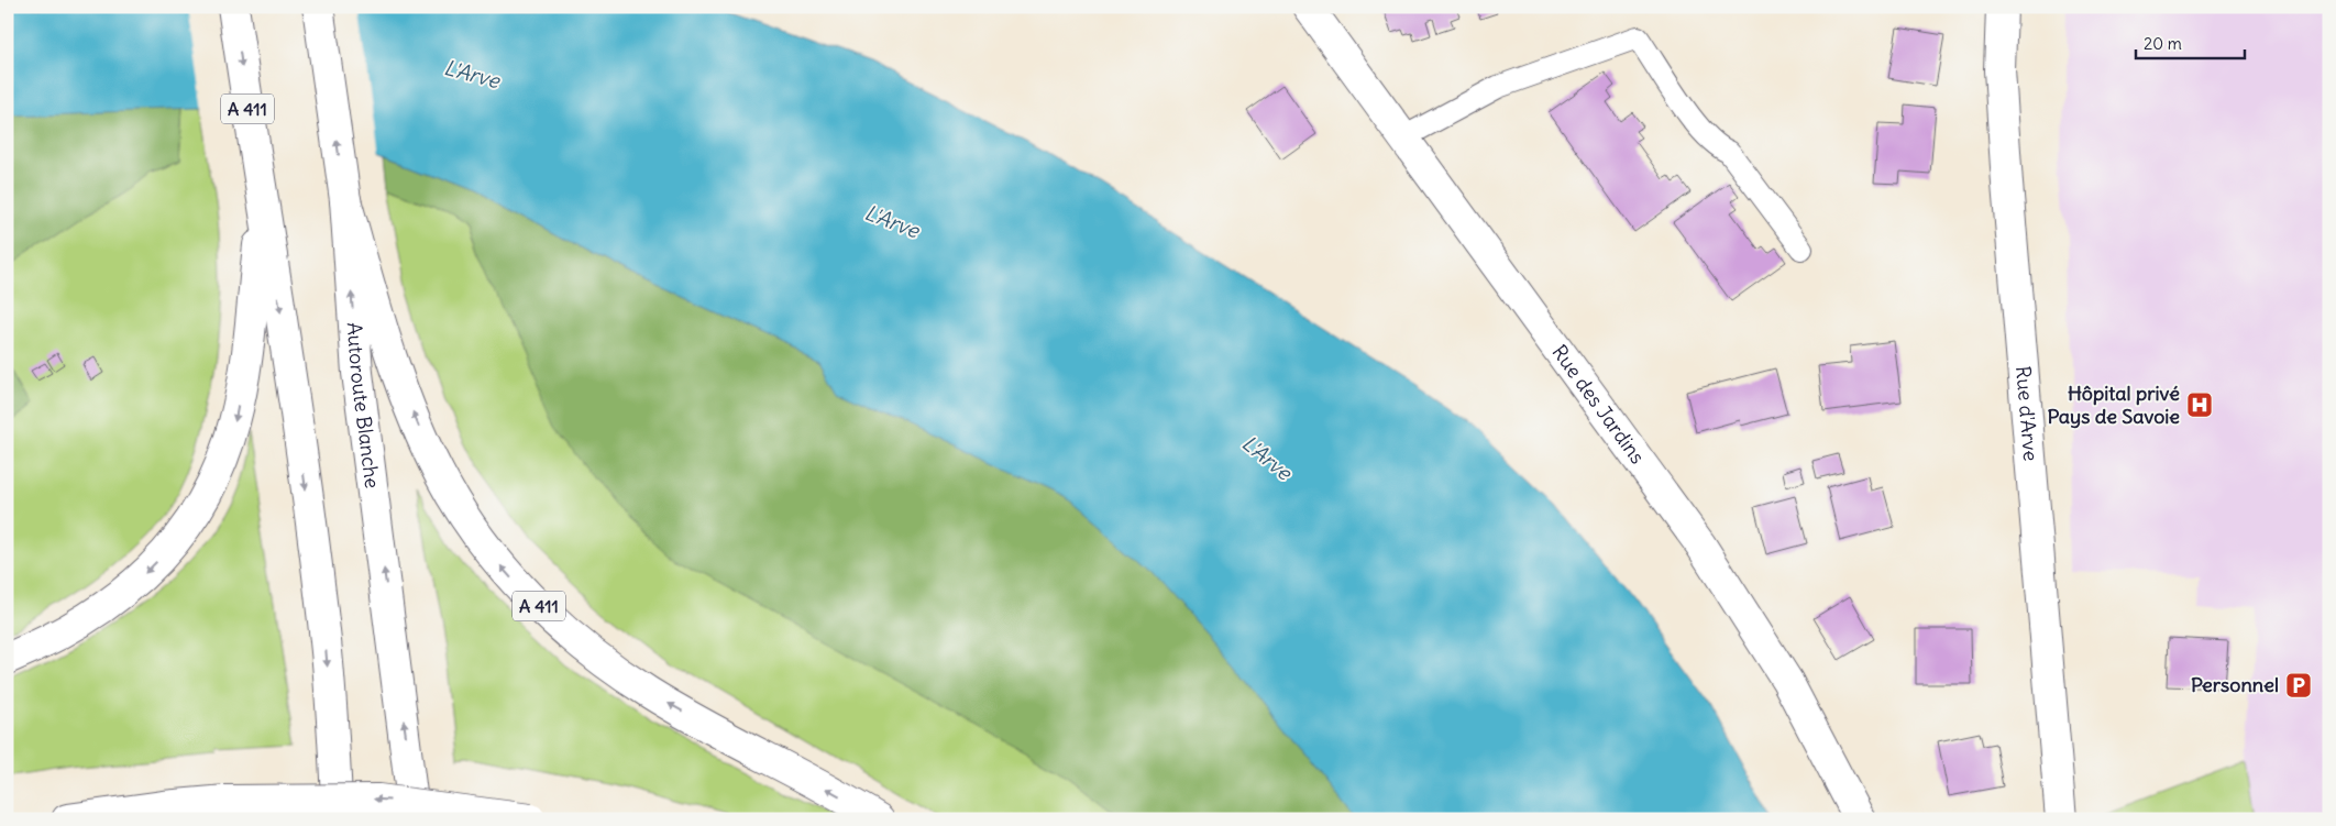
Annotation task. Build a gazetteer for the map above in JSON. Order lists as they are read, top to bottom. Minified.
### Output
{"streets":{"main road":["A 411","Autoroute Blanche","Rue des Jardins","Rue d'Arve"]},"crossings":[["A 411","Autoroute Blanche"]],"water":["L'Arve"],"places":{"hospital":["Hôpital privé Pays de Savoie"],"parking":["Personnel"]},"scale_bar":"20 m"}
